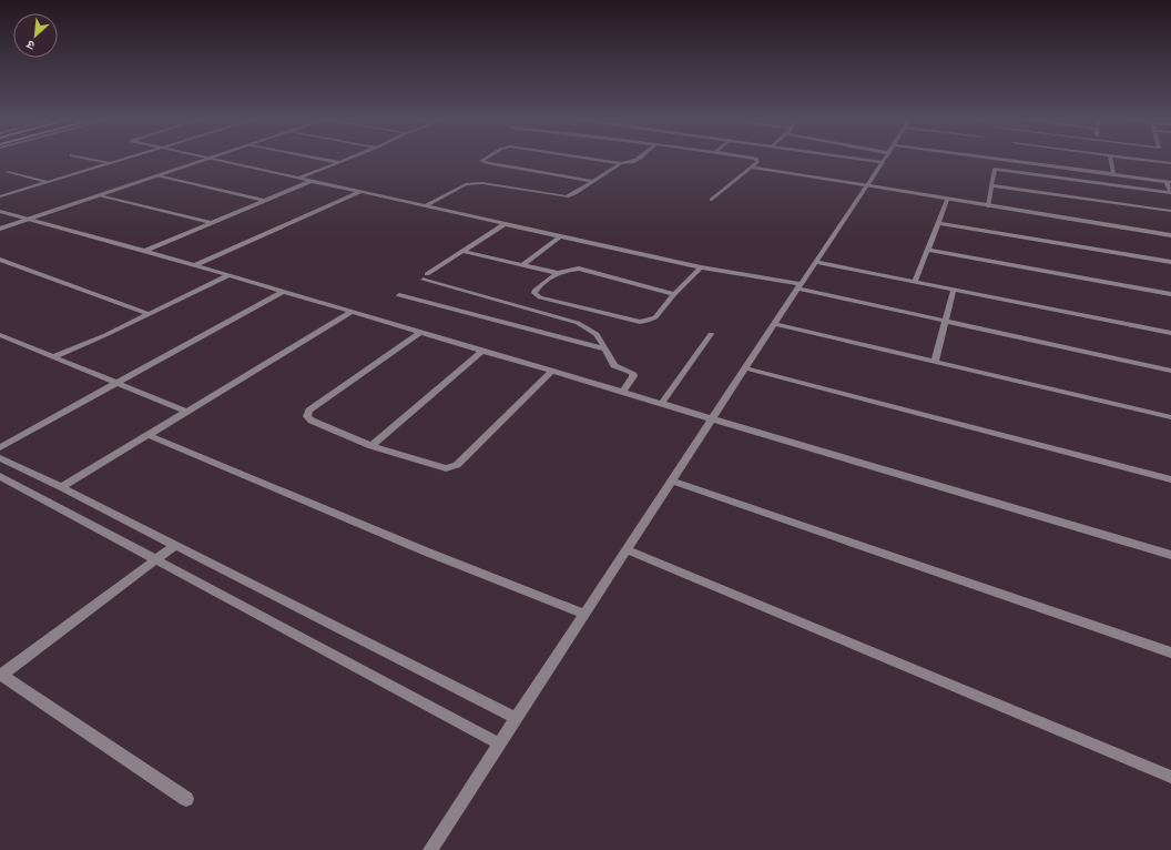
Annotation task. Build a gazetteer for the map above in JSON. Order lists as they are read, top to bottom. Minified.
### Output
{"north":"bottom left"}
